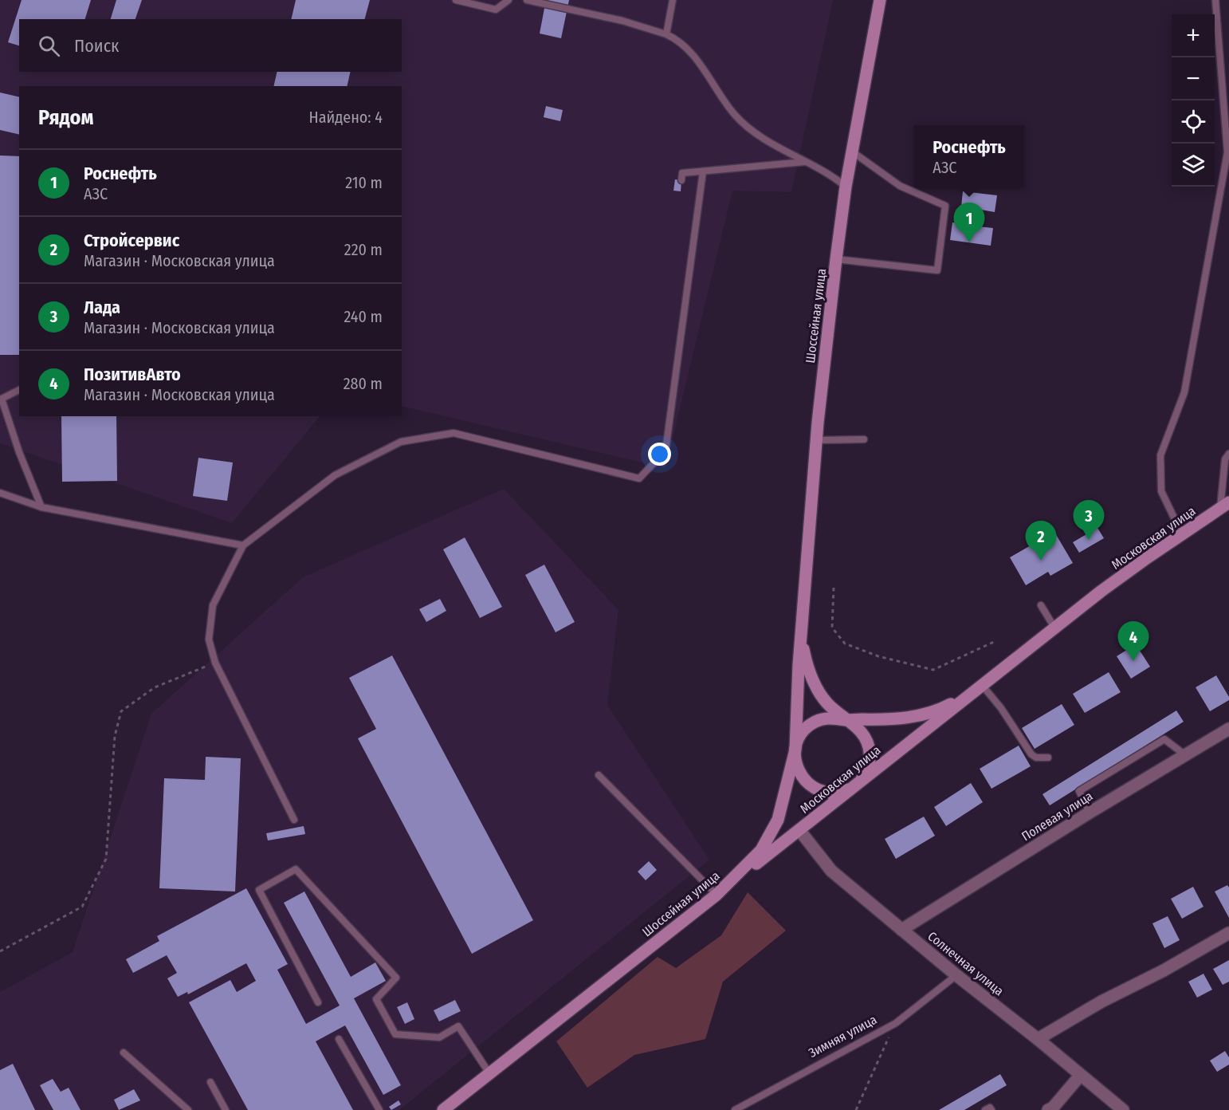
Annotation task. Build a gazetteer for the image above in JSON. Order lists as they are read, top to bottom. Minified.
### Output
{"streets":{"main road":["Шоссейная улица","Московская улица"],"street":["Полевая улица","Солнечная улица"],"lane":["Зимняя улица"]},"crossings":[["Шоссейная улица","Московская улица"],["Московская улица","Солнечная улица"],["Полевая улица","Солнечная улица"],["Солнечная улица","Зимняя улица"]],"page":{"map_buttons":["+","−"],"search":"Поиск","heading":["Рядом","Найдено: 4"],"popup":["Роснефть","АЗС"],"list":[{"mark":"1","name":"Роснефть","note":"АЗС","value":"210 m"},{"mark":"2","name":"Стройсервис","note":"Магазин · Московская улица","value":"220 m"},{"mark":"3","name":"Лада","note":"Магазин · Московская улица","value":"240 m"},{"mark":"4","name":"ПозитивАвто","note":"Магазин · Московская улица","value":"280 m"}],"pins":["1","3","2","4"]}}
